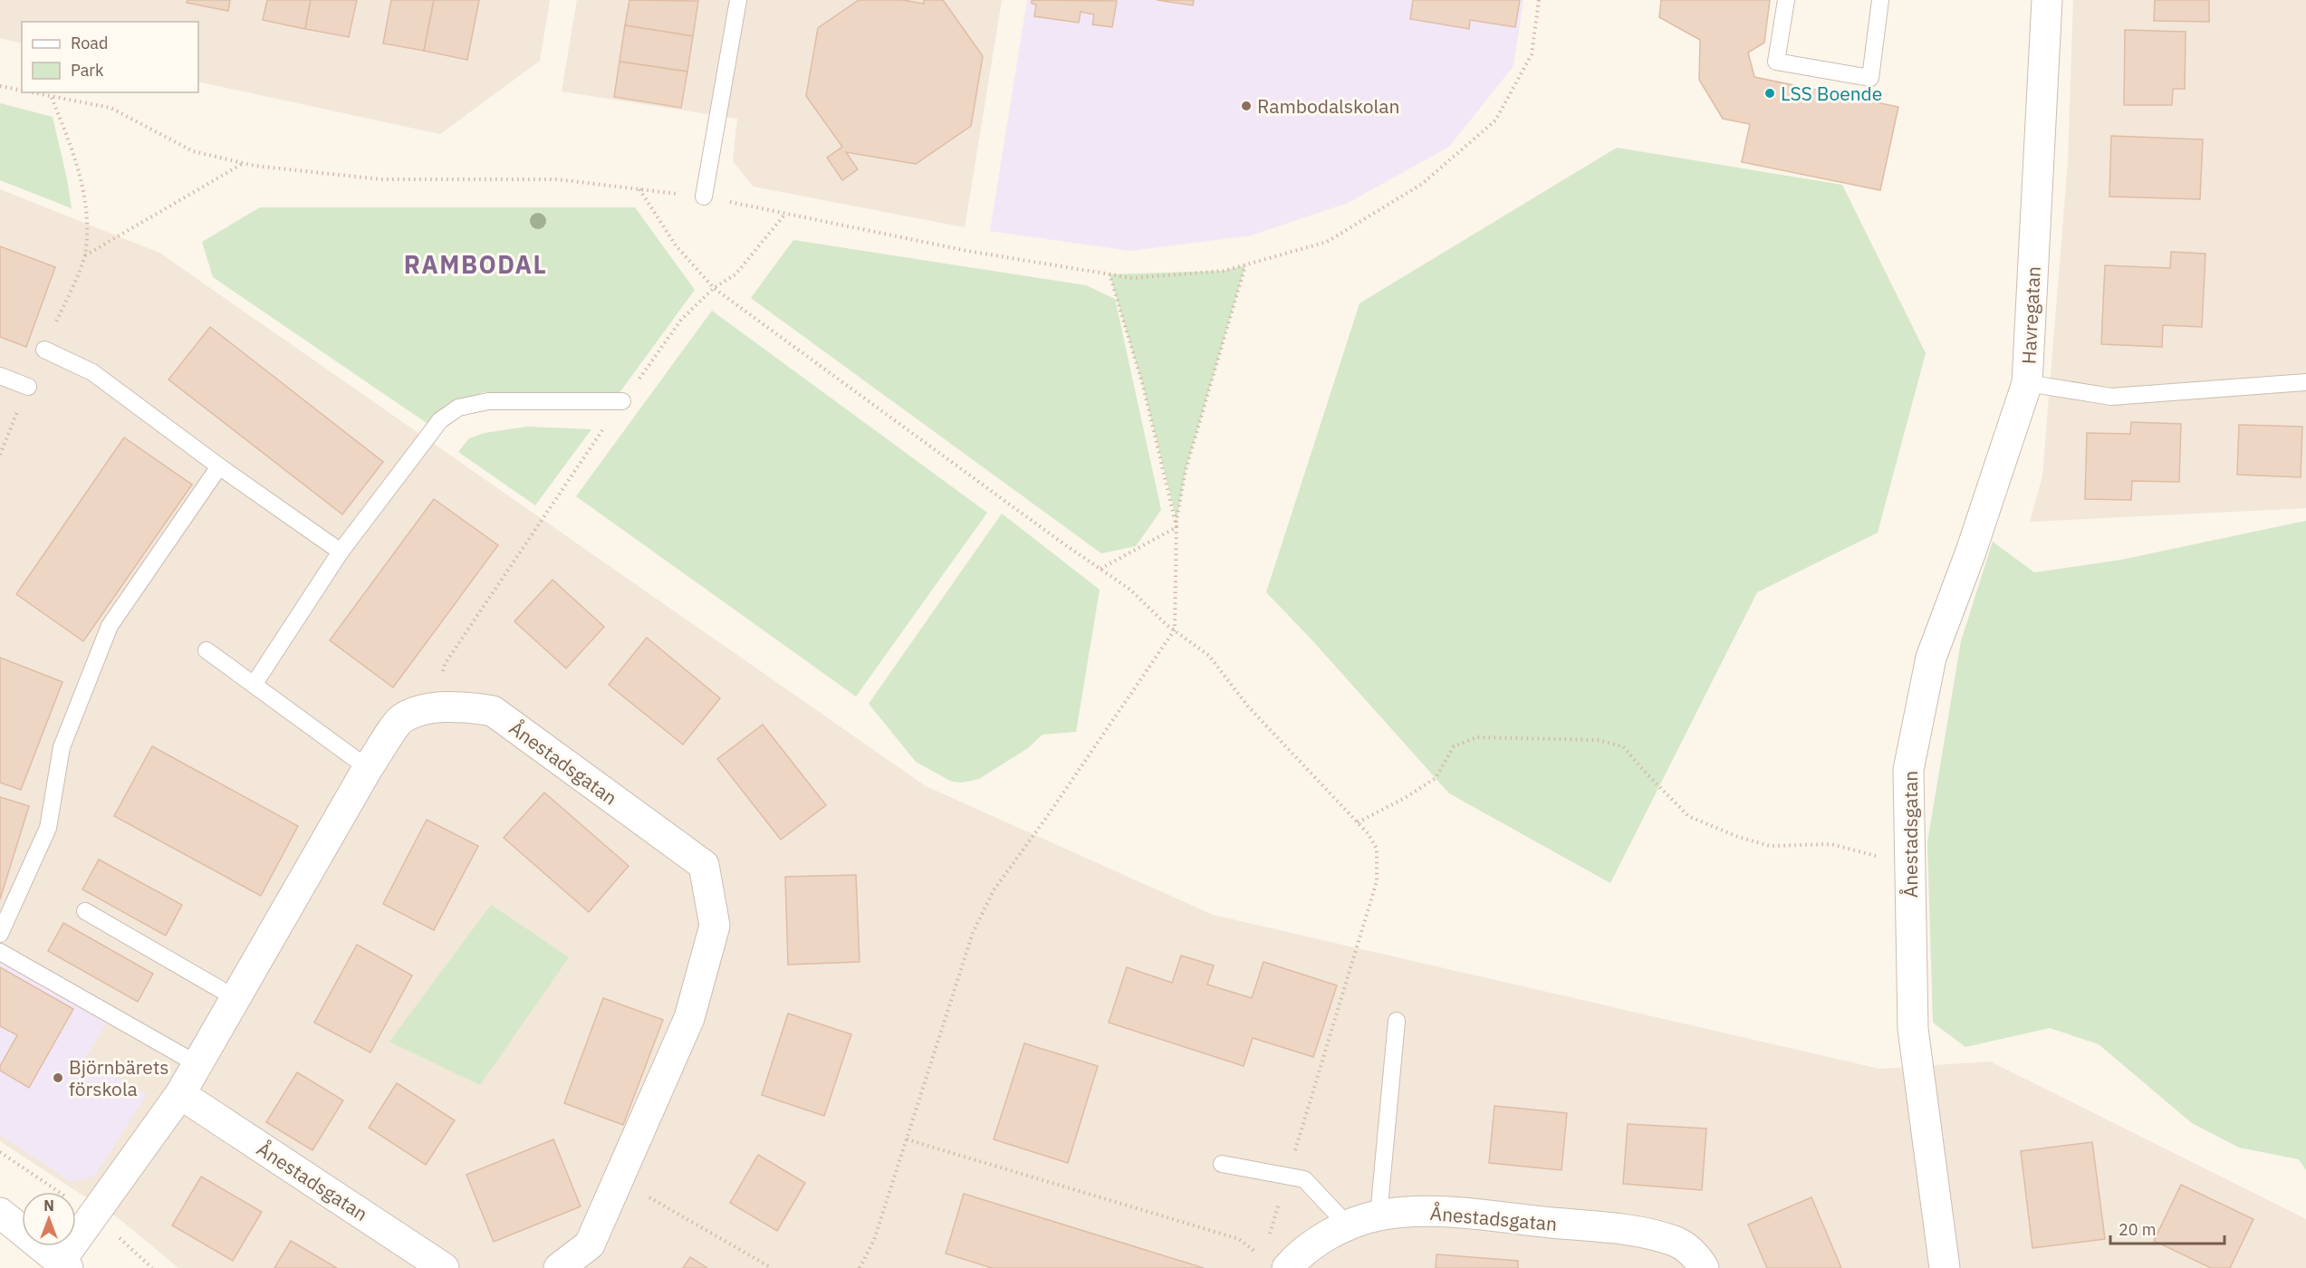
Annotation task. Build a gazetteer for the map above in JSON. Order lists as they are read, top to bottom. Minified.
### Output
{"streets":{"street":["Havregatan","Ånestadsgatan"]},"crossings":[["Havregatan","Ånestadsgatan"]],"districts":["RAMBODAL"],"places":["LSS Boende","Rambodalskolan","Björnbärets förskola"],"legend":["Road","Park"],"scale_bar":"20 m","north":"top"}
